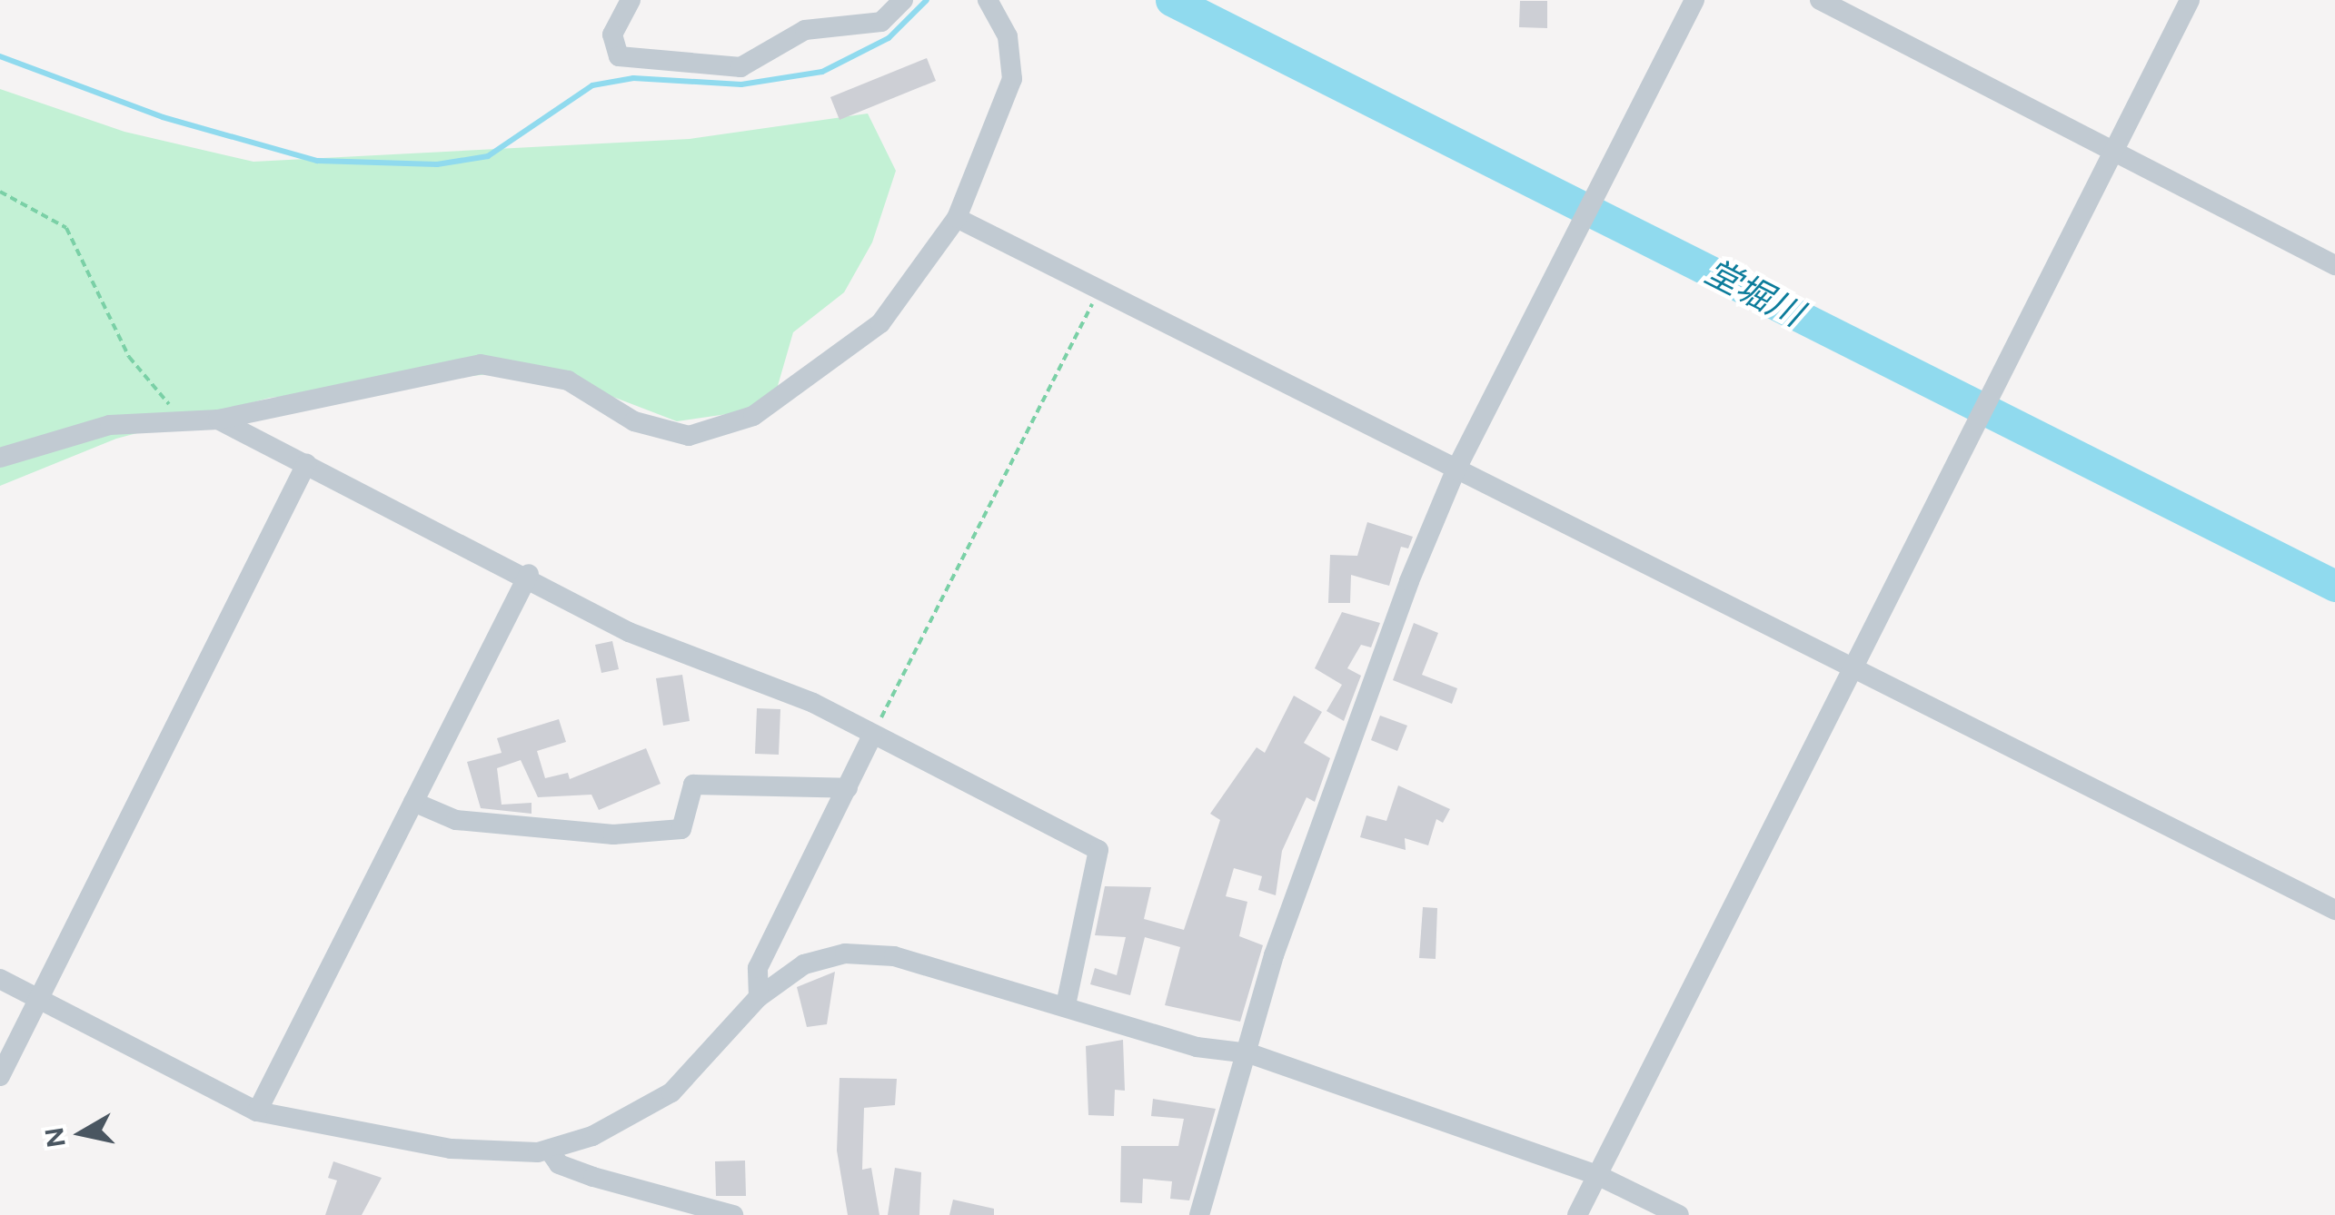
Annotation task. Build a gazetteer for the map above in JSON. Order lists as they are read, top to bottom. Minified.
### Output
{"water":["堂堀川"],"north":"left"}
